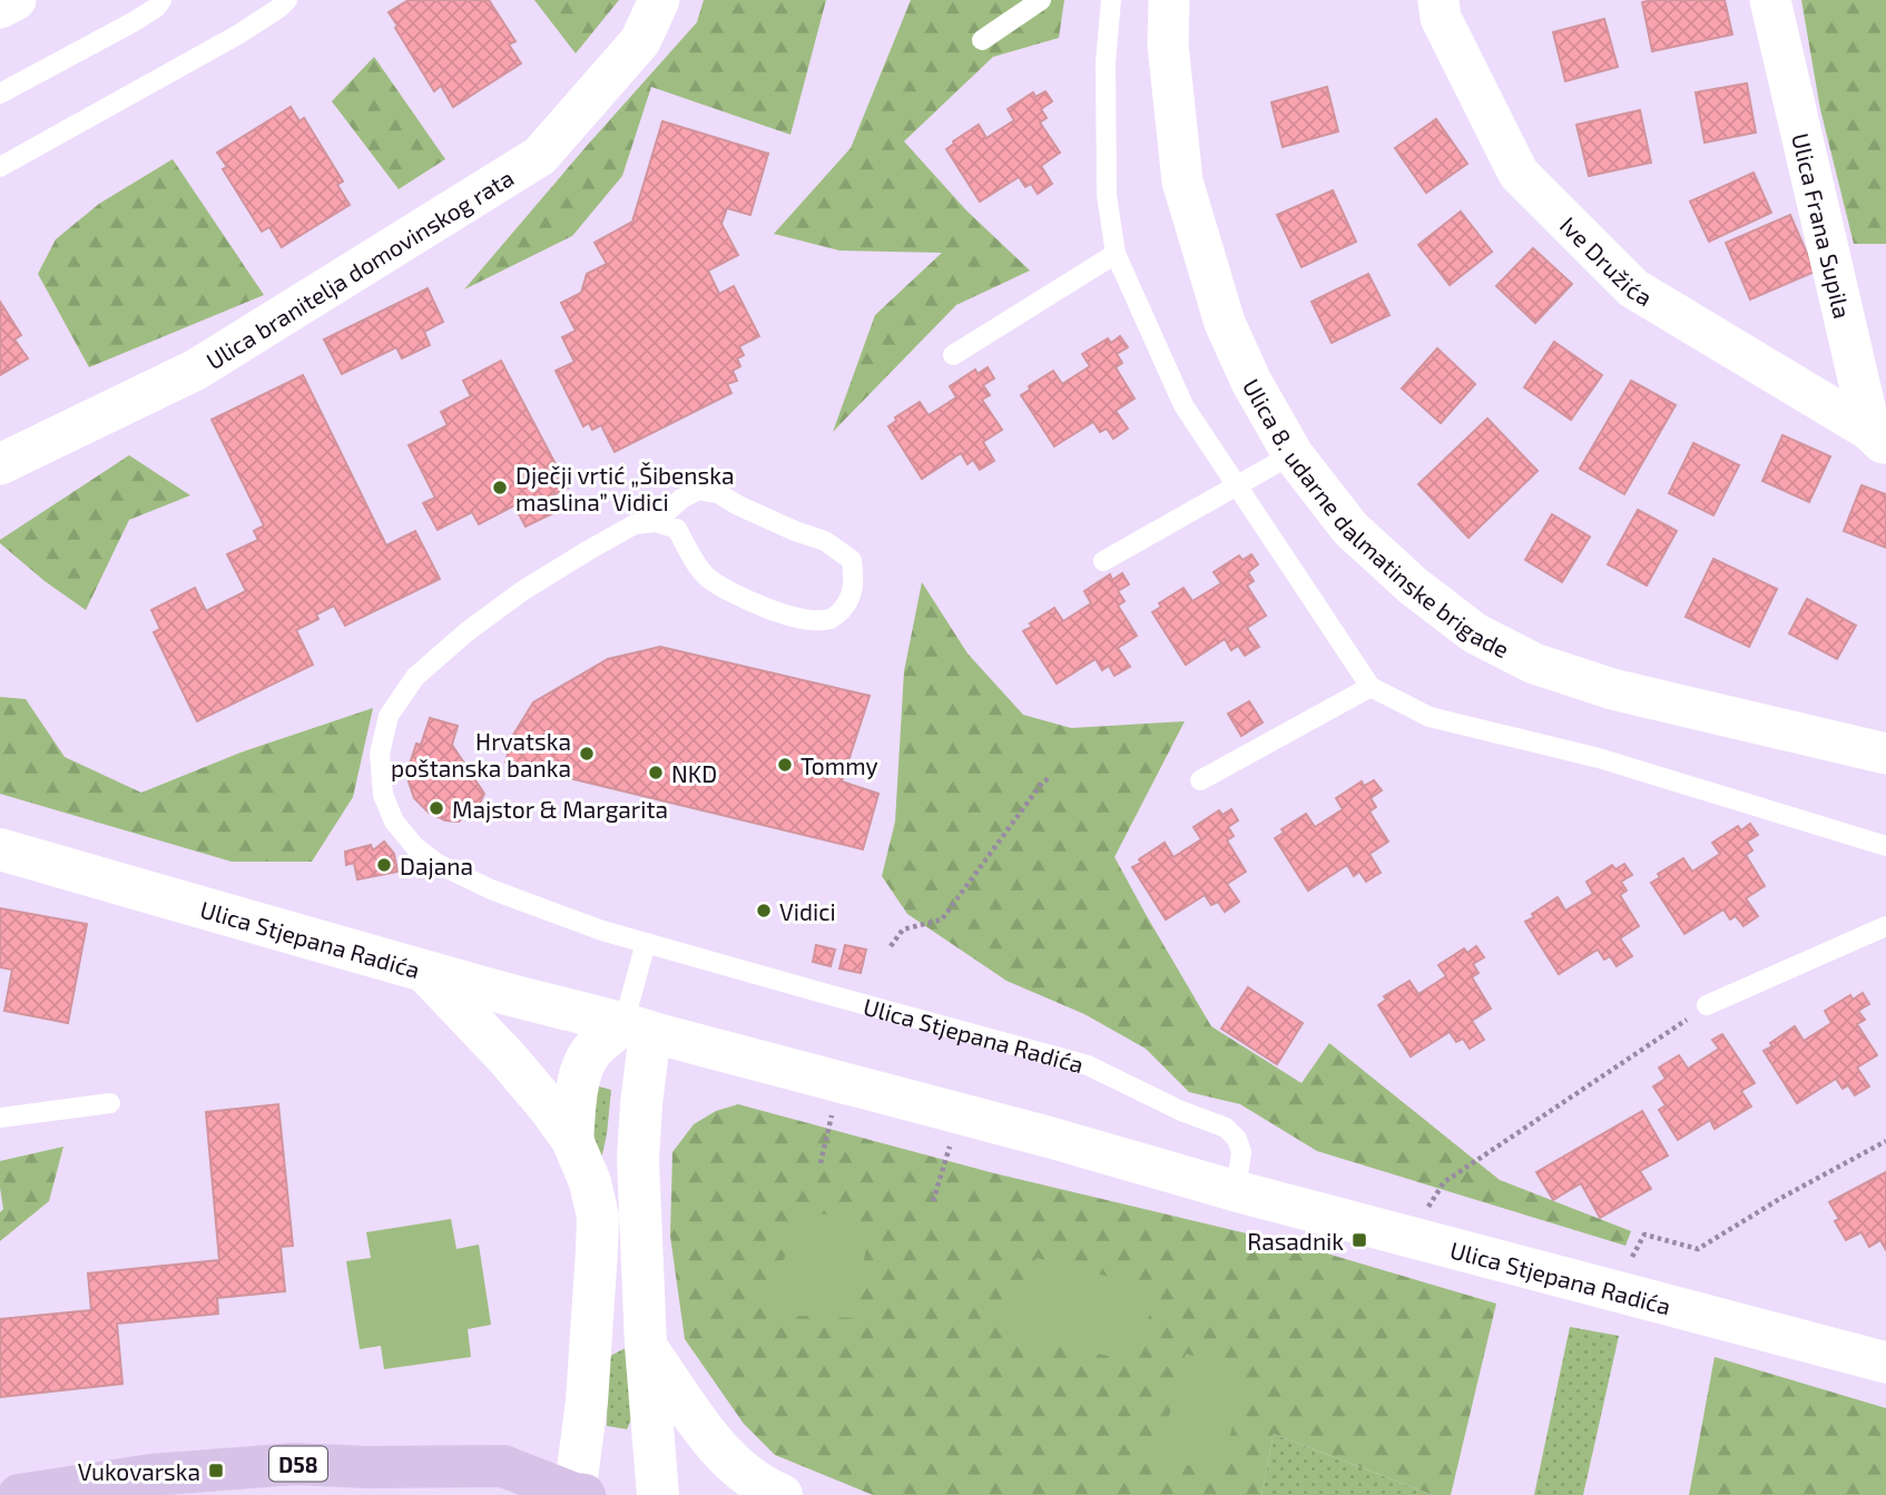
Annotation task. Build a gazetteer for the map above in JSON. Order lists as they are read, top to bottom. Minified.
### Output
{"streets":{"main road":["Ulica Stjepana Radića","D58"],"street":["Ulica Frana Supila","Ive Družića","Ulica branitelja domovinskog rata","Ulica 8. udarne dalmatinske brigade"]},"crossings":[["Ulica Frana Supila","Ive Družića"]],"places":{"other":["Dječji vrtić „Šibenska maslina” Vidici","Hrvatska poštanska banka","Tommy","NKD","Majstor & Margarita","Dajana","Vidici"],"transit":["Rasadnik","Vukovarska"]}}
